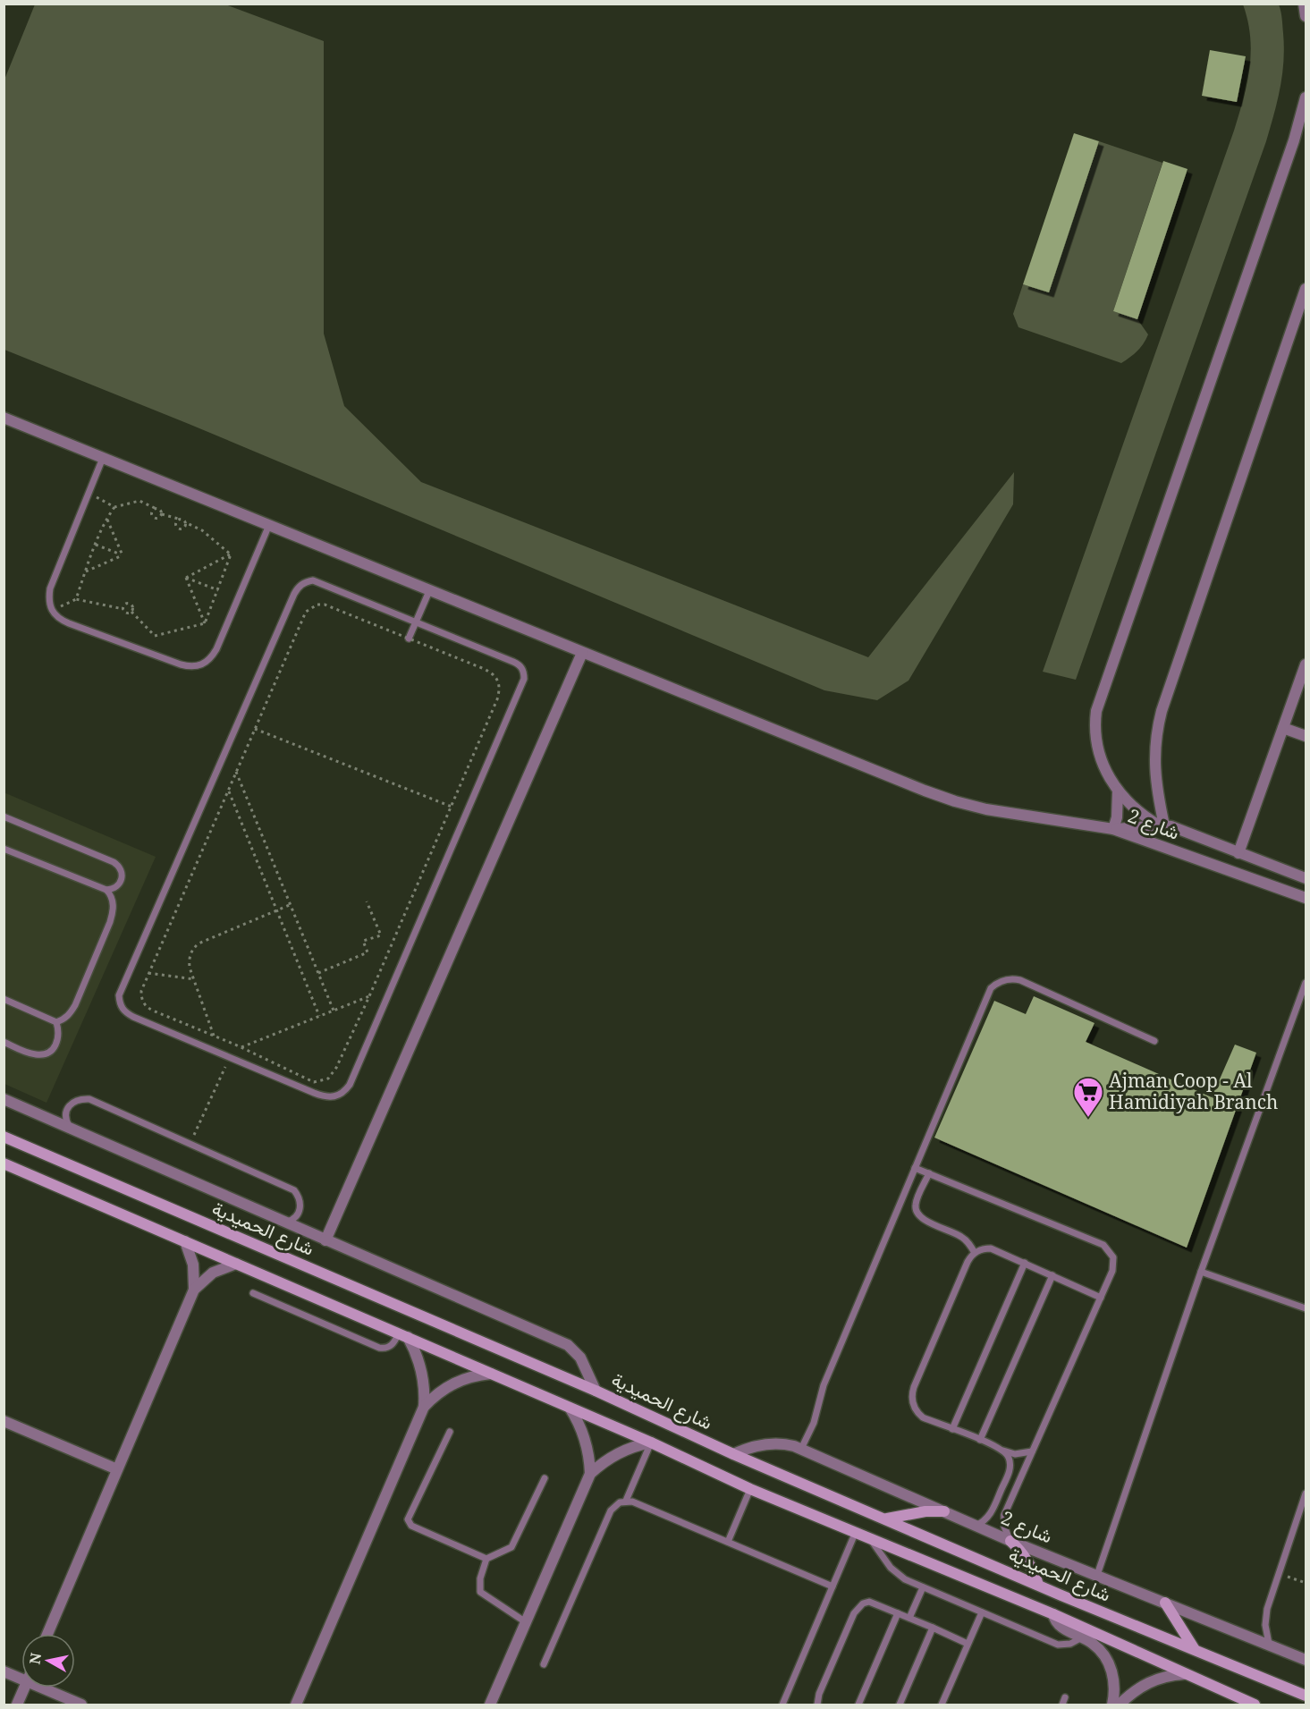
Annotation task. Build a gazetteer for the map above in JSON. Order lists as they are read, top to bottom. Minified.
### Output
{"streets":{"street":["شارع 2","شارع الحميدية"]},"crossings":[["شارع 2","شارع الحميدية"]],"places":{"supermarket":["Ajman Coop - Al Hamidiyah Branch"]},"north":"left"}
